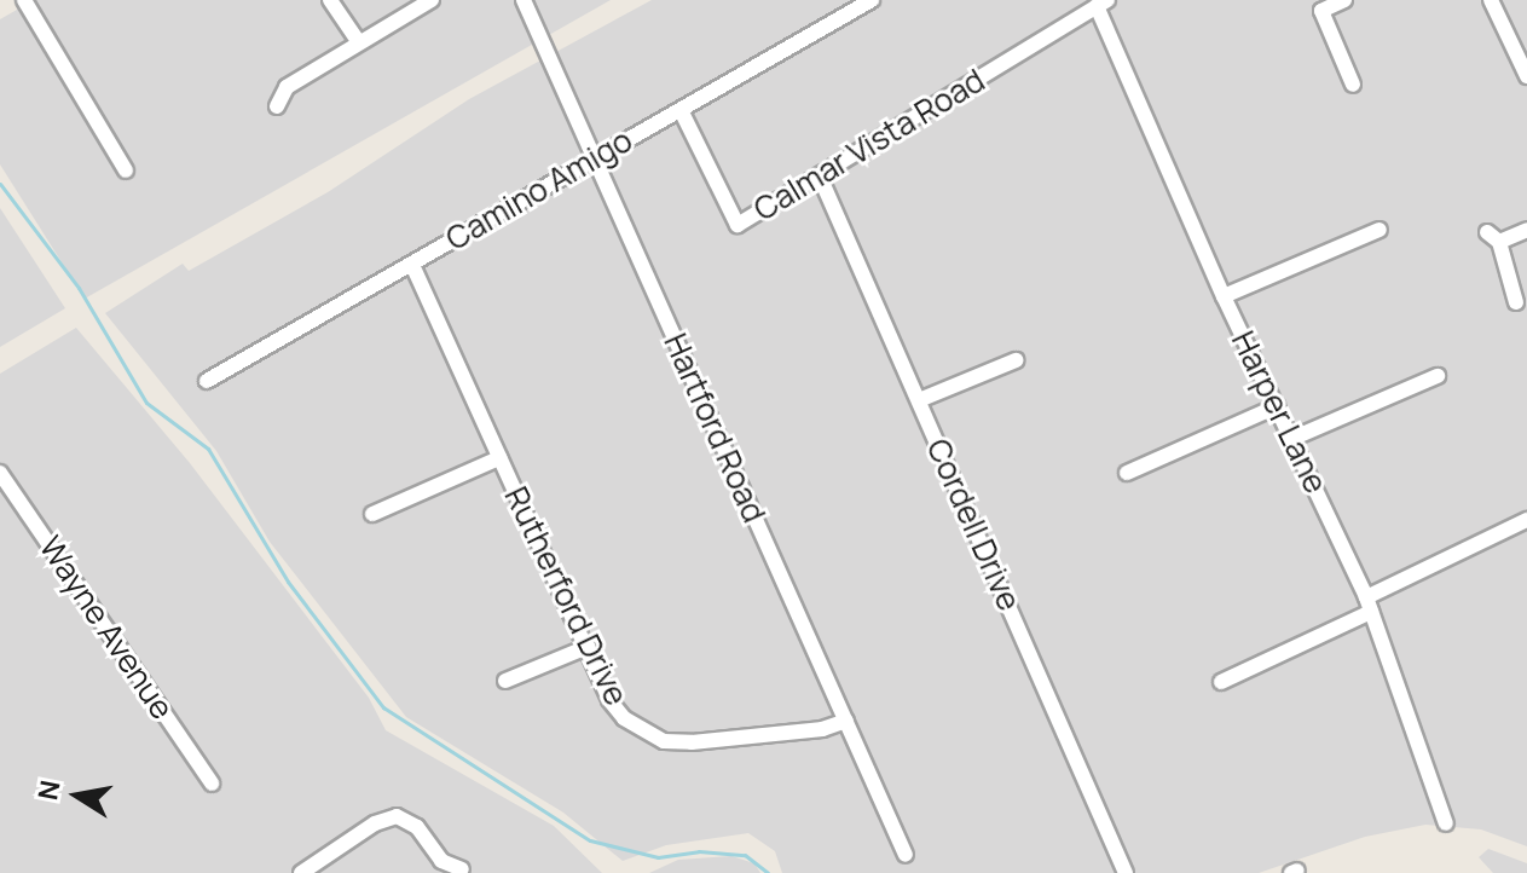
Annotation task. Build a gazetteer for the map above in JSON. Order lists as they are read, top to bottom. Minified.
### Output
{"streets":{"street":["Calmar Vista Road","Camino Amigo","Harper Lane","Hartford Road","Cordell Drive","Rutherford Drive","Wayne Avenue"]},"crossings":[["Calmar Vista Road","Camino Amigo"],["Calmar Vista Road","Harper Lane"],["Calmar Vista Road","Cordell Drive"],["Camino Amigo","Hartford Road"],["Camino Amigo","Rutherford Drive"],["Hartford Road","Rutherford Drive"]],"north":"left"}
